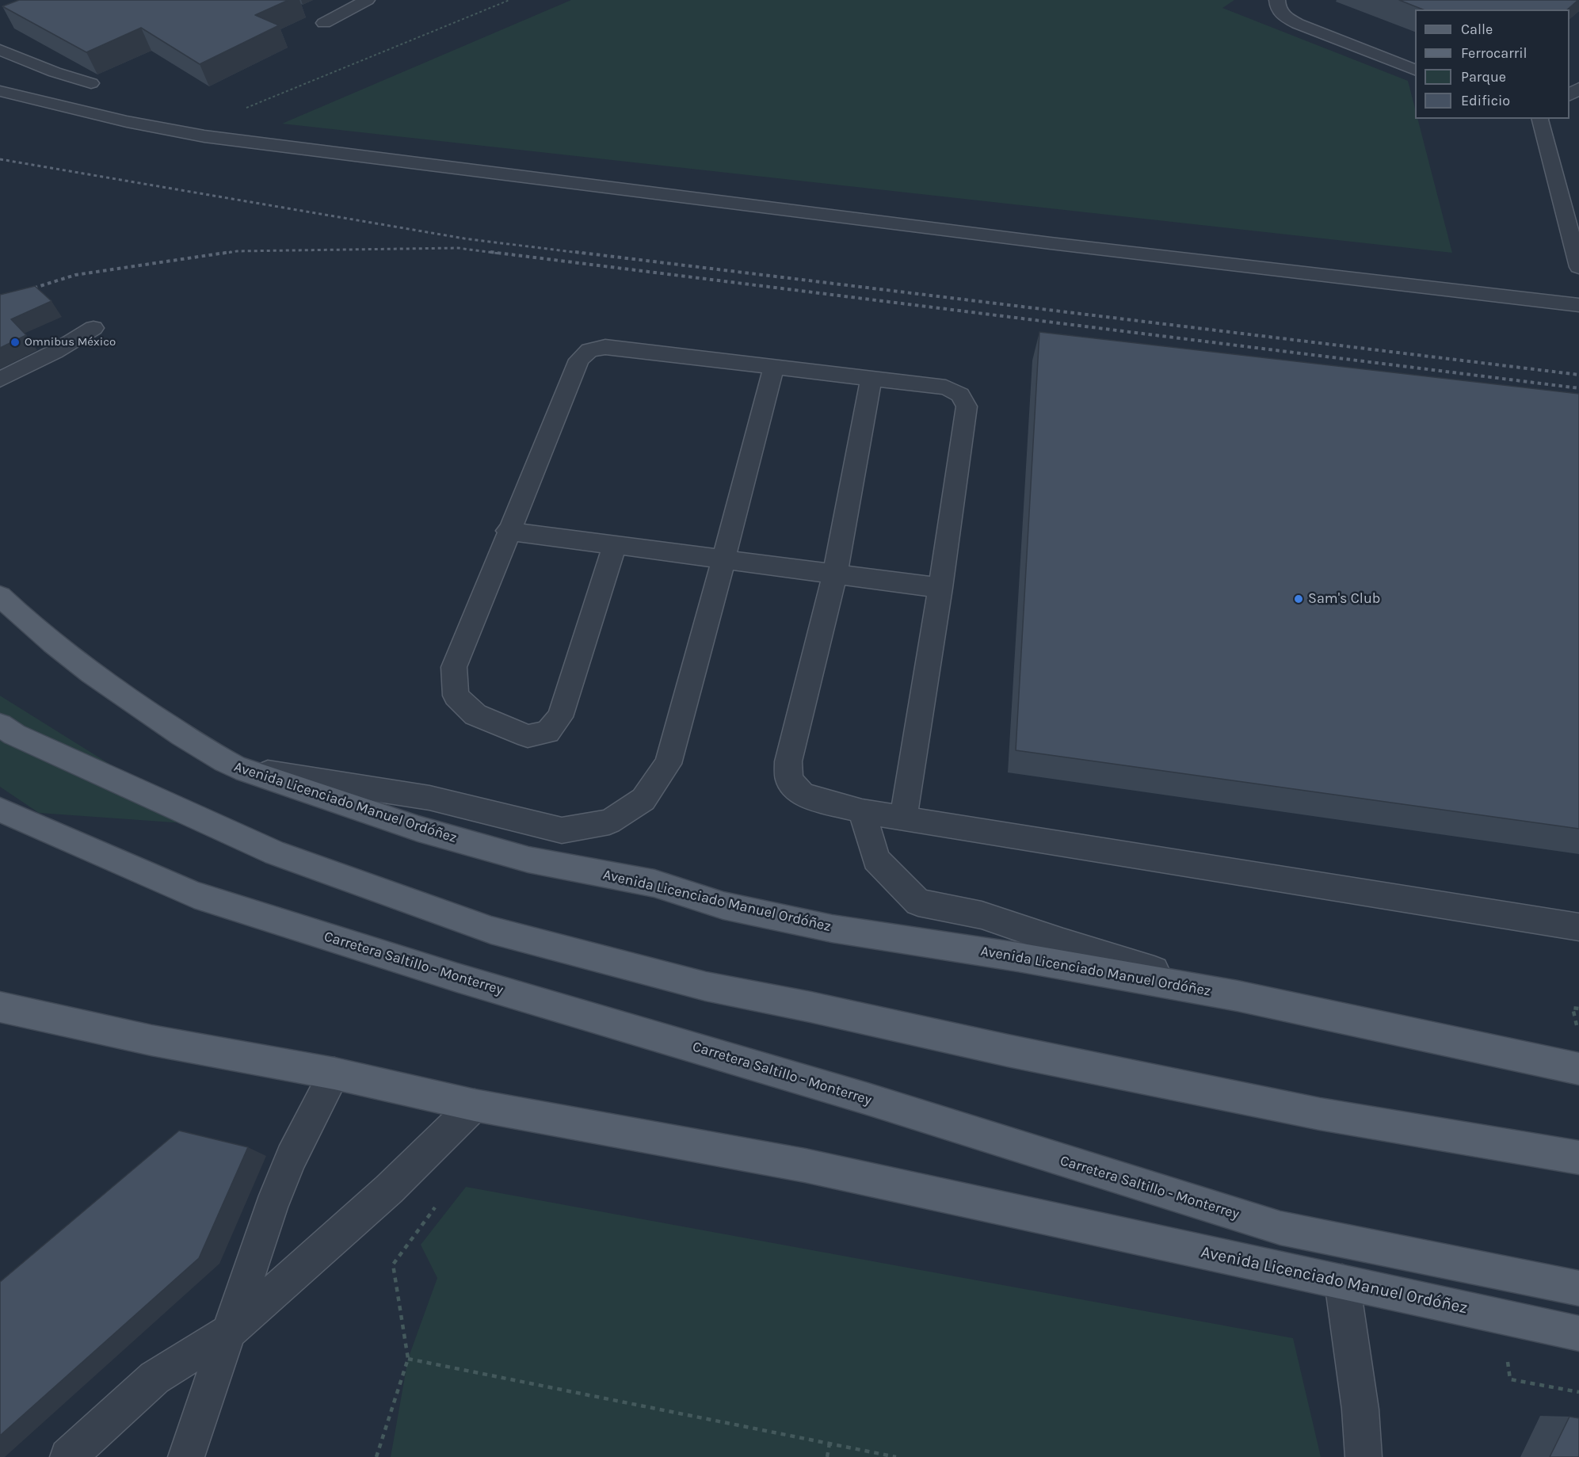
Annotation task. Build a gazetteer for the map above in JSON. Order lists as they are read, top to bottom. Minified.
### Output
{"streets":{"main road":["Avenida Licenciado Manuel Ordóñez","Carretera Saltillo - Monterrey"]},"places":["Omnibus México","Sam's Club"],"legend":["Calle","Ferrocarril","Parque","Edificio"]}
